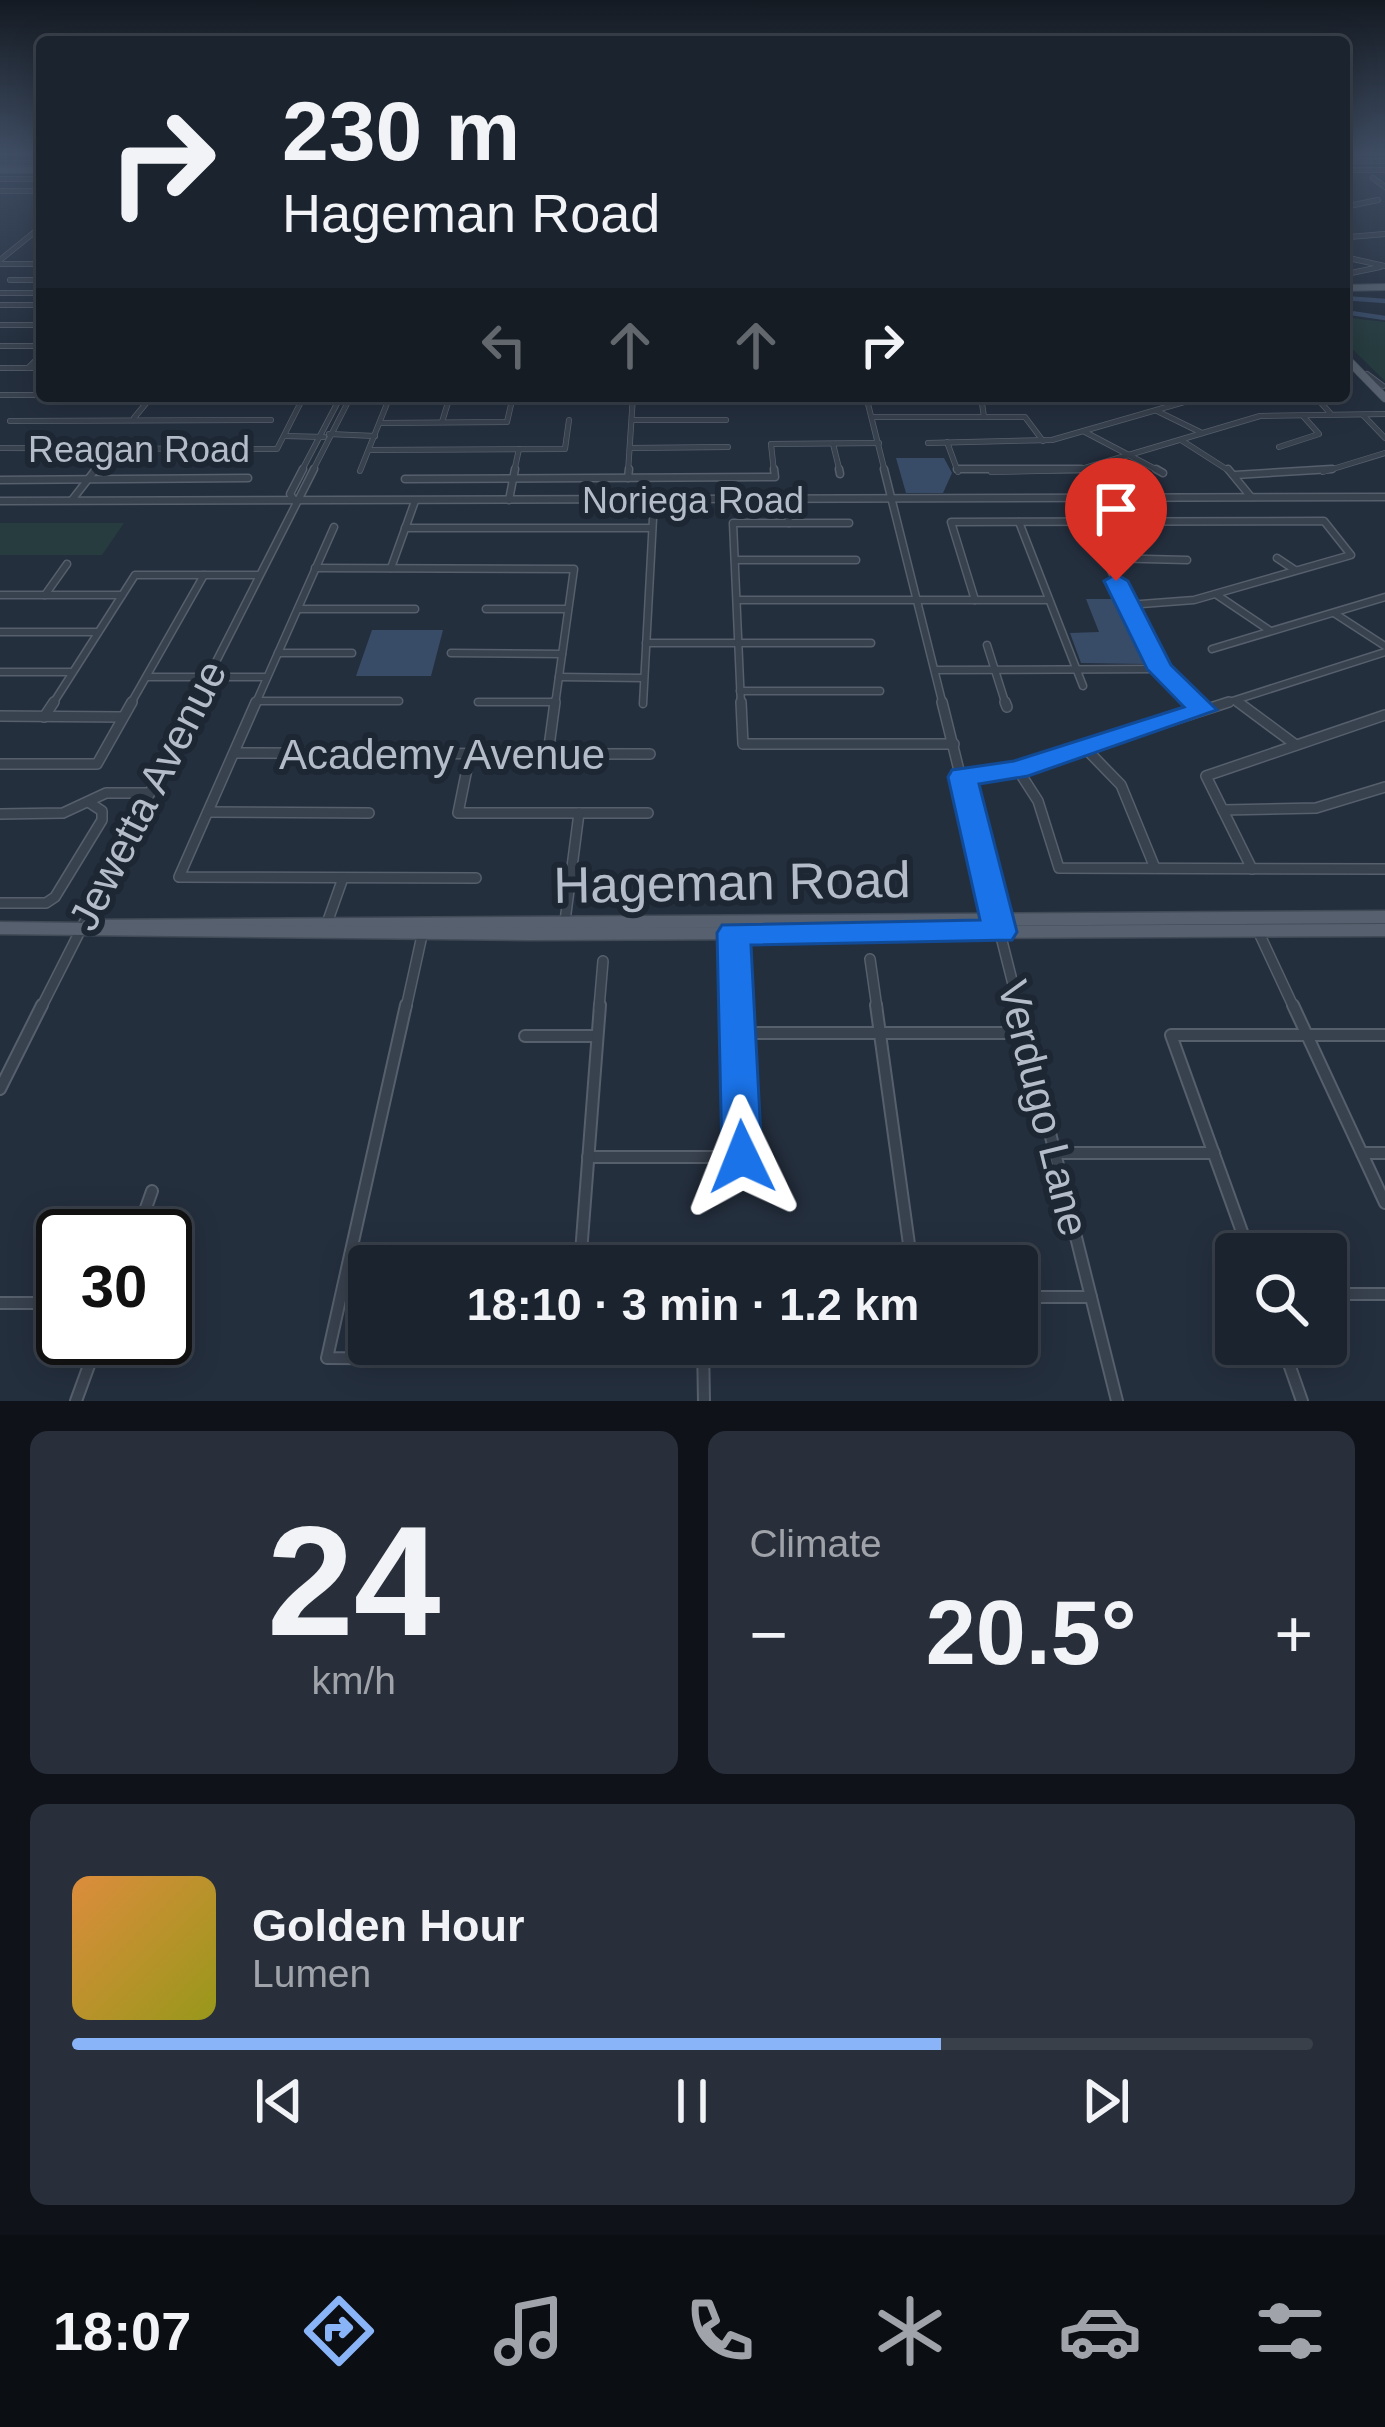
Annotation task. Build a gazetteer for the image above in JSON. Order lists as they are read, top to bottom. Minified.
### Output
{"streets":{"main road":["Hageman Road"],"street":["Reagan Road","Noriega Road","Academy Avenue","Jewetta Avenue","Verdugo Lane"]},"crossings":[["Noriega Road","Jewetta Avenue"],["Noriega Road","Verdugo Lane"],["Jewetta Avenue","Hageman Road"],["Hageman Road","Verdugo Lane"]],"page":{"turn":["230 m","Hageman Road"],"limit":"30","trip":"18:10 · 3 min · 1.2 km","tile":[["24","km/h"],"Climate"],"heat":["−","20.5°","+"],"song":["Golden Hour","Lumen"],"tabs":"18:07"}}
